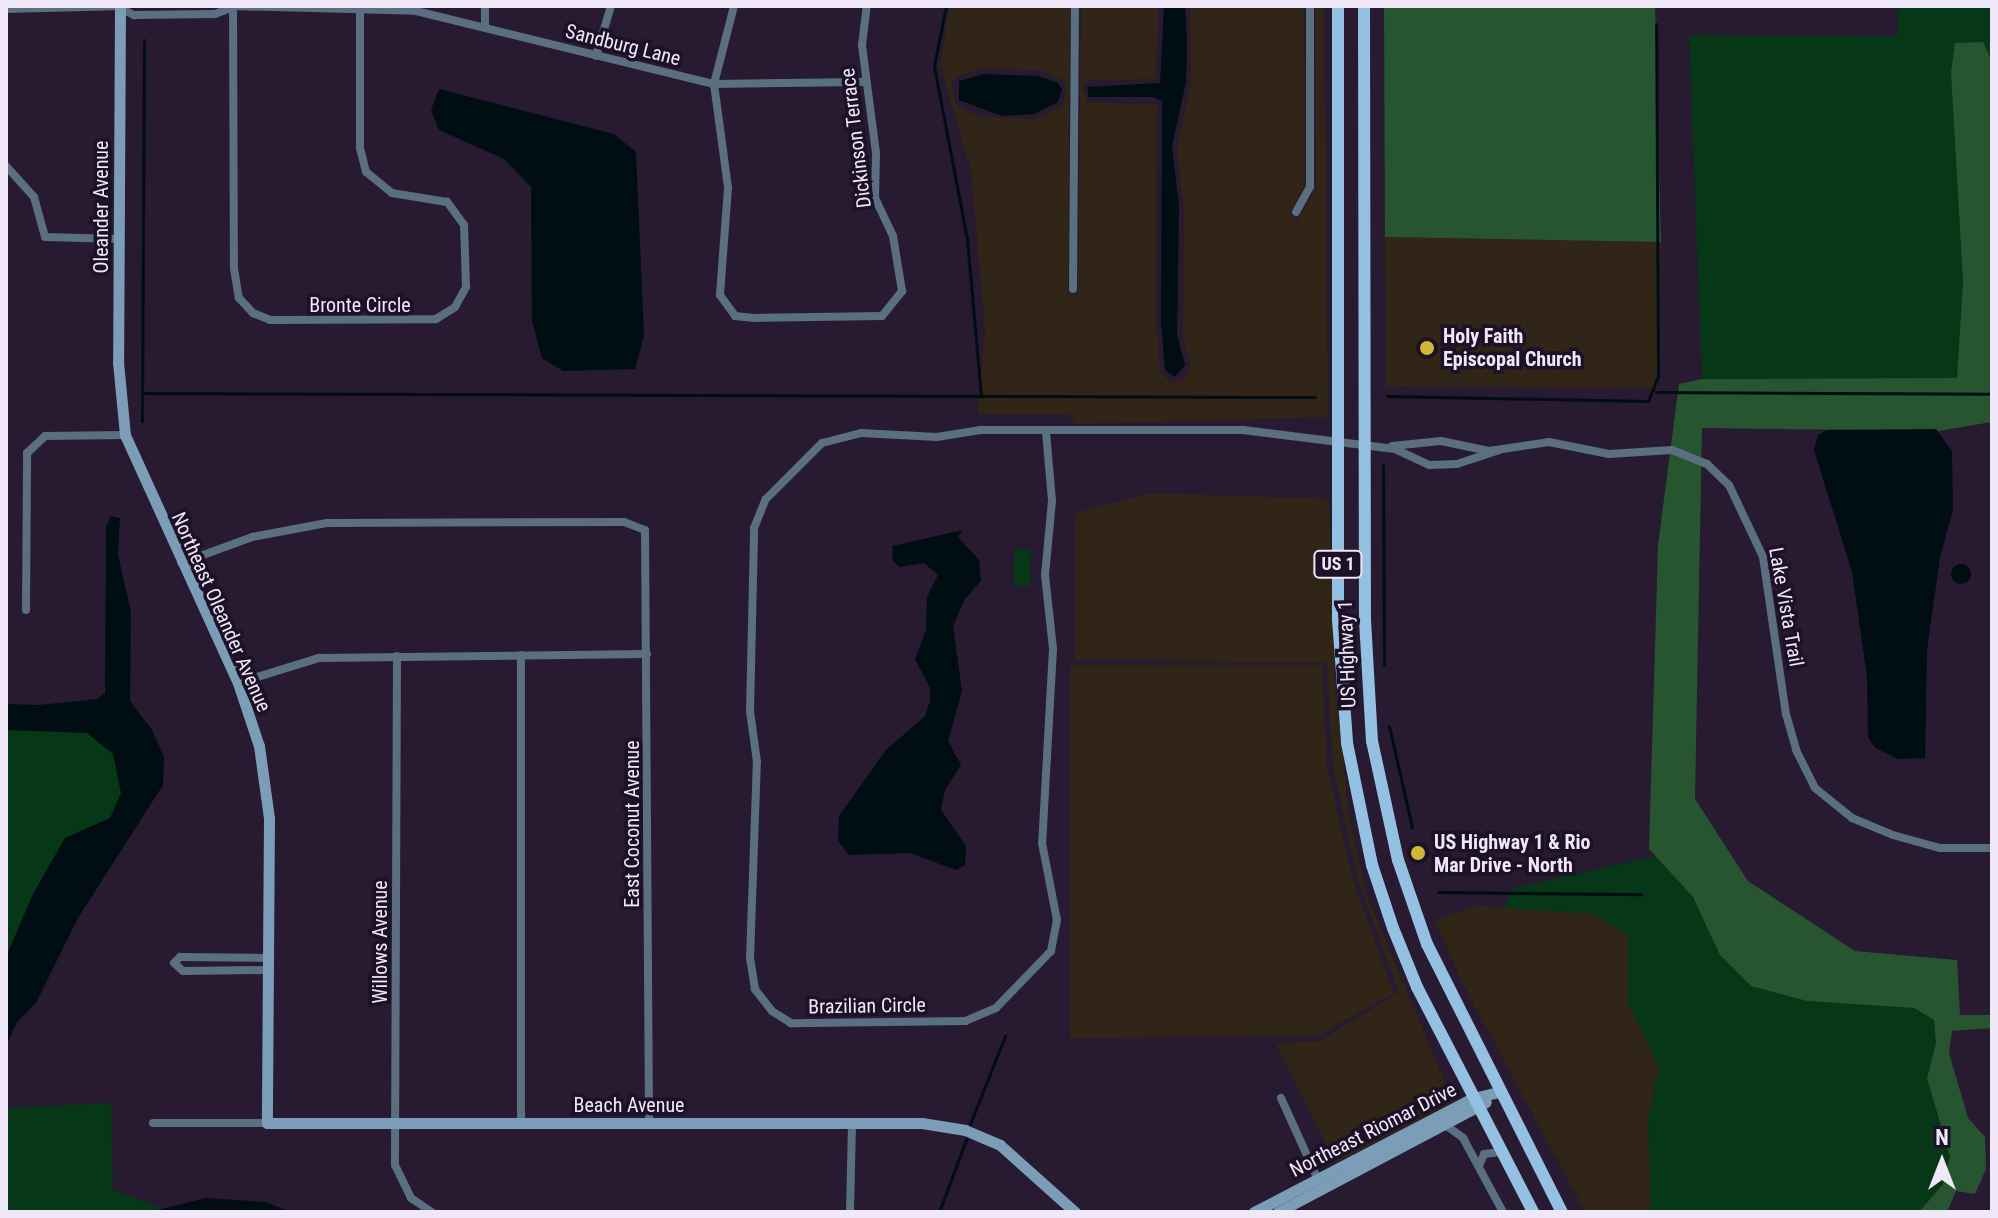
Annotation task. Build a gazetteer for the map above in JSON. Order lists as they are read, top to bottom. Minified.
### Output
{"streets":{"main road":["US 1","US Highway 1"],"street":["Sandburg Lane","Dickinson Terrace","Oleander Avenue","Bronte Circle","Lake Vista Trail","Northeast Oleander Avenue","East Coconut Avenue","Willows Avenue","Brazilian Circle","Beach Avenue","Northeast Riomar Drive"]},"crossings":[["Sandburg Lane","Dickinson Terrace"],["Sandburg Lane","Oleander Avenue"],["Sandburg Lane","Bronte Circle"],["Oleander Avenue","Northeast Oleander Avenue"],["Lake Vista Trail","US Highway 1"],["Lake Vista Trail","Brazilian Circle"],["Northeast Oleander Avenue","East Coconut Avenue"],["Northeast Oleander Avenue","Beach Avenue"],["US Highway 1","Brazilian Circle"],["US Highway 1","Northeast Riomar Drive"],["East Coconut Avenue","Beach Avenue"],["Willows Avenue","Beach Avenue"]],"places":["Holy Faith Episcopal Church","US Highway 1 & Rio Mar Drive - North"],"north":"top"}
